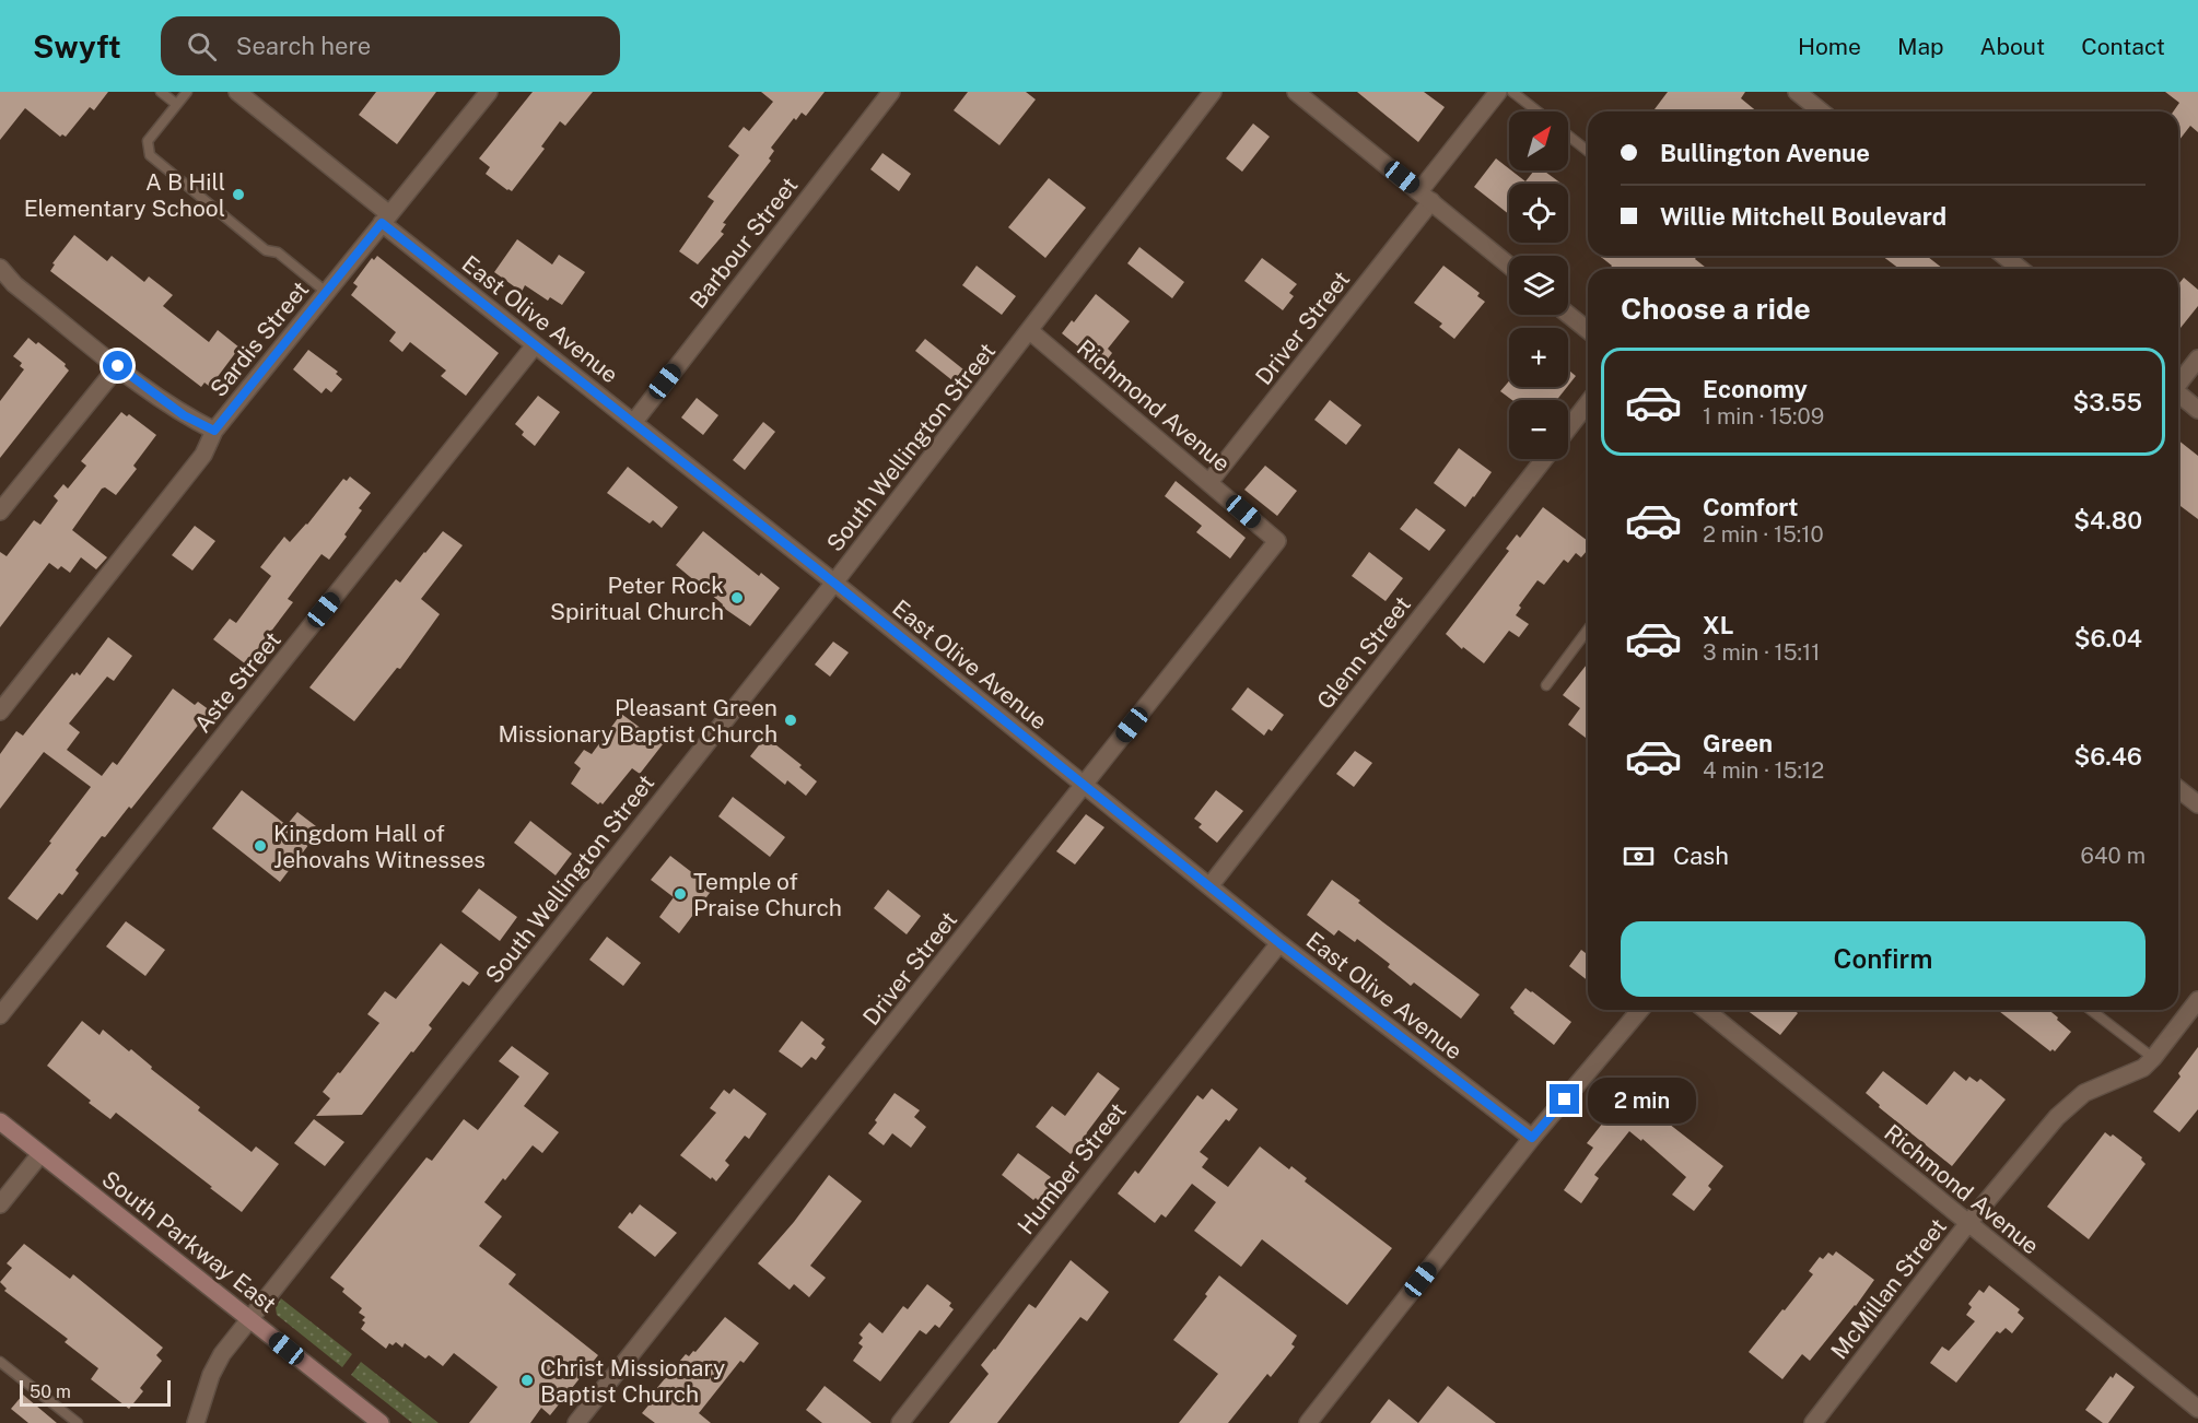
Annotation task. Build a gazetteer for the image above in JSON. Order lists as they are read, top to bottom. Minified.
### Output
{"streets":{"main road":["South Parkway East"],"street":["Barbour Street","East Olive Avenue","Driver Street","Sardis Street","Richmond Avenue","South Wellington Street","Glenn Street","Aste Street","Humber Street","McMillan Street"]},"crossings":[["Barbour Street","East Olive Avenue"],["East Olive Avenue","Driver Street"],["East Olive Avenue","Sardis Street"],["East Olive Avenue","South Wellington Street"],["East Olive Avenue","Glenn Street"],["East Olive Avenue","Aste Street"],["East Olive Avenue","Humber Street"],["Driver Street","Richmond Avenue"],["Richmond Avenue","South Wellington Street"],["Richmond Avenue","McMillan Street"],["South Wellington Street","South Parkway East"]],"places":["A B Hill Elementary School","Peter Rock Spiritual Church","Pleasant Green Missionary Baptist Church","Kingdom Hall of Jehovahs Witnesses","Temple of Praise Church","Christ Missionary Baptist Church"],"scale_bar":"50 m","north":"top right","page":{"header":"Swyft","search":"Search here","nav":["Home","Map","About","Contact"],"map_buttons":["+","−"],"banner":["Bullington Avenue","Willie Mitchell Boulevard"],"heading":"Choose a ride","list":[{"name":"Economy","note":"1 min · 15:09","value":"$3.55"},{"name":"Comfort","note":"2 min · 15:10","value":"$4.80"},{"name":"XL","note":"3 min · 15:11","value":"$6.04"},{"name":"Green","note":"4 min · 15:12","value":"$6.46"}],"pay":["Cash","640 m"],"buttons":"Confirm","bubble":"2 min","scale":"50 m"}}
